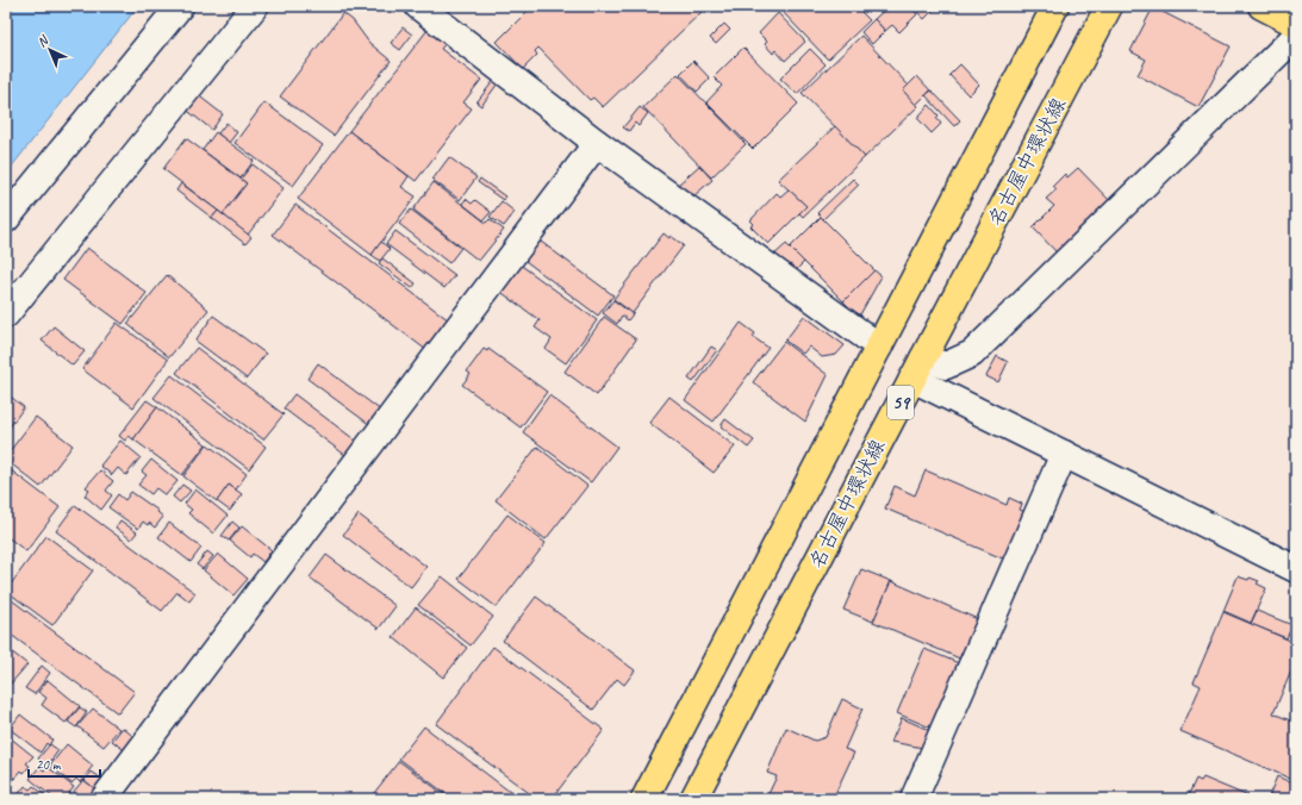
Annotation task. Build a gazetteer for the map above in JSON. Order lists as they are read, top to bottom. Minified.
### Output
{"streets":{"main road":["名古屋中環状線","59"]},"scale_bar":"20 m","north":"top left"}
